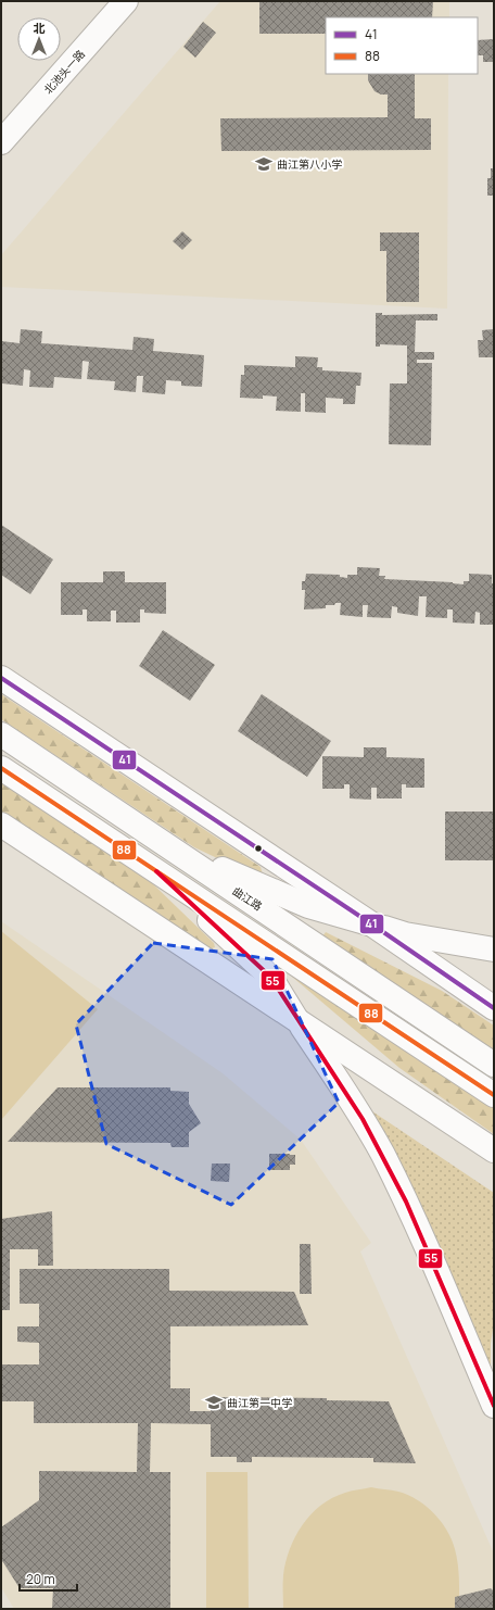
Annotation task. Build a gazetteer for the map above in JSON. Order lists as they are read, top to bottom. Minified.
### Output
{"streets":{"main road":["北池头一路","曲江路"]},"places":{"school or university":["曲江第八小学","曲江第一中学"]},"lines":["transit line 41","transit line 88","transit line 55"],"legend":["41","88"],"scale_bar":"20 m","north":"top"}
